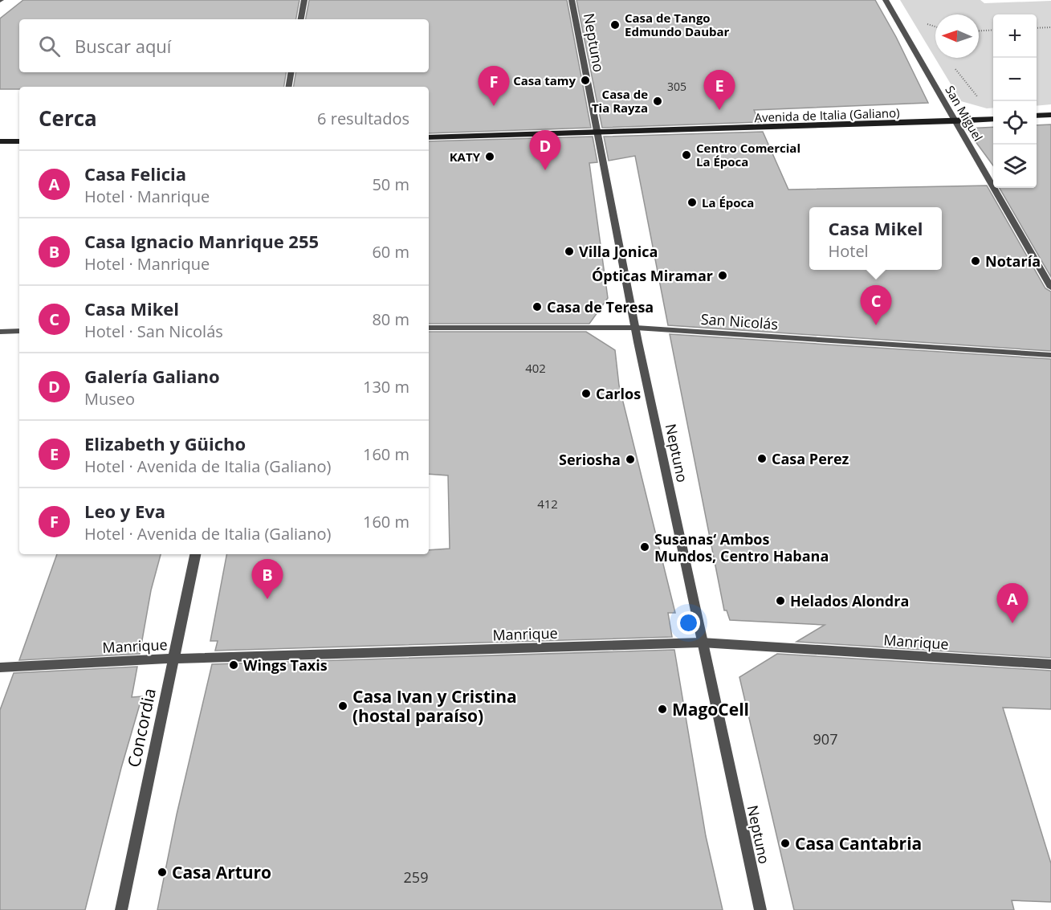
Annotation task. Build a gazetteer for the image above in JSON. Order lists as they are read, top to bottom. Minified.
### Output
{"streets":{"main road":["Avenida de Italia (Galiano)"],"street":["Neptuno","San Miguel","San Nicolás","Manrique","Concordia"]},"crossings":[["Neptuno","Avenida de Italia (Galiano)"],["Neptuno","San Nicolás"],["Neptuno","Manrique"],["San Miguel","Avenida de Italia (Galiano)"],["Manrique","Concordia"]],"places":["Casa de Tango Edmundo Daubar","Casa tamy","Casa de Tia Rayza","Centro Comercial La Época","KATY","La Época","Villa Jonica","Notaría","Ópticas Miramar","Casa de Teresa","Carlos","Casa Perez","Seriosha","Susanas‘ Ambos Mundos, Centro Habana","Helados Alondra","Wings Taxis","Casa Ivan y Cristina (hostal paraíso)","MagoCell","Casa Cantabria","Casa Arturo"],"house_numbers":["305","402","412","907","259"],"north":"left","page":{"map_buttons":["+","−"],"search":"Buscar aquí","pins":["F","E","D","C","B","A"],"heading":["Cerca","6 resultados"],"list":[{"mark":"A","name":"Casa Felicia","note":"Hotel · Manrique","value":"50 m"},{"mark":"B","name":"Casa Ignacio Manrique 255","note":"Hotel · Manrique","value":"60 m"},{"mark":"C","name":"Casa Mikel","note":"Hotel · San Nicolás","value":"80 m"},{"mark":"D","name":"Galería Galiano","note":"Museo","value":"130 m"},{"mark":"E","name":"Elizabeth y Güicho","note":"Hotel · Avenida de Italia (Galiano)","value":"160 m"},{"mark":"F","name":"Leo y Eva","note":"Hotel · Avenida de Italia (Galiano)","value":"160 m"}],"popup":["Casa Mikel","Hotel"]}}
